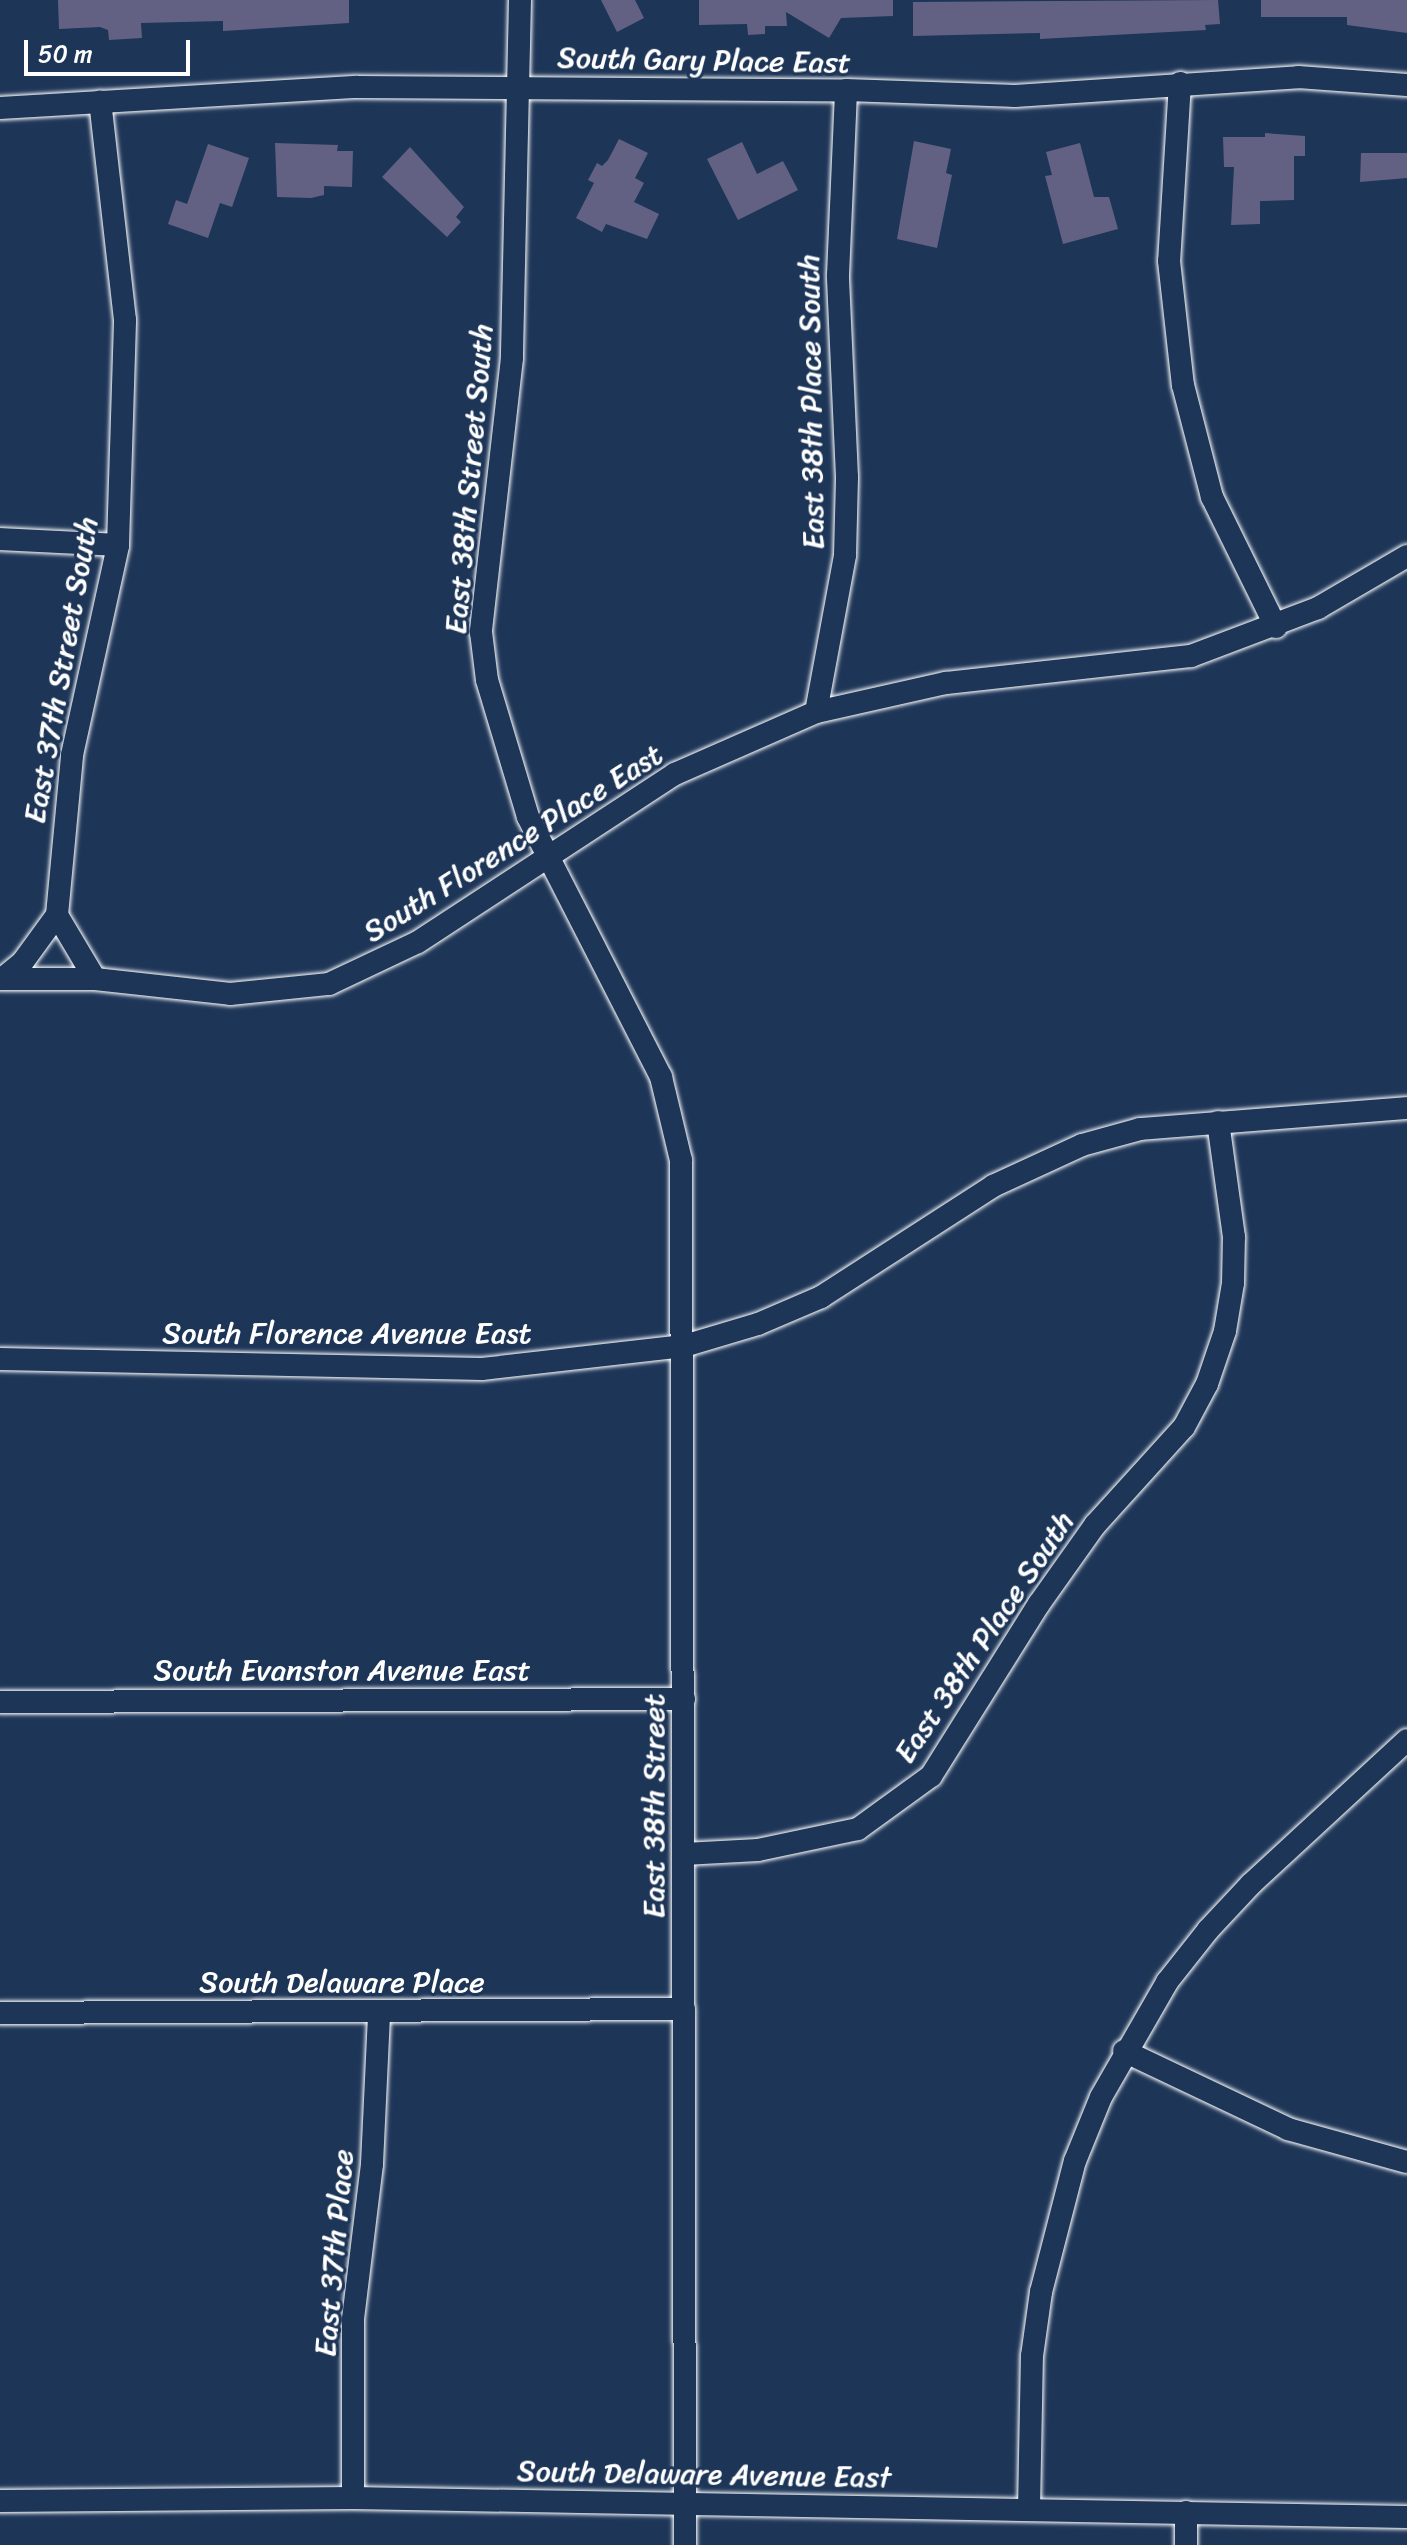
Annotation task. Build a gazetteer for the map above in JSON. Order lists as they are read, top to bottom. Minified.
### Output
{"streets":{"street":["South Gary Place East","East 38th Place South","East 38th Street South","East 37th Street South","South Florence Place East","South Florence Avenue East","South Evanston Avenue East","East 38th Street","South Delaware Place","East 37th Place","South Delaware Avenue East"]},"crossings":[["South Gary Place East","East 38th Place South"],["South Gary Place East","East 38th Street South"],["South Gary Place East","East 37th Street South"],["East 38th Place South","South Florence Place East"],["East 38th Place South","South Florence Avenue East"],["East 38th Place South","East 38th Street"],["East 38th Street South","South Florence Place East"],["East 38th Street South","East 38th Street"],["South Florence Avenue East","East 38th Street"],["South Evanston Avenue East","East 38th Street"],["East 38th Street","South Delaware Place"],["East 38th Street","South Delaware Avenue East"],["South Delaware Place","East 37th Place"],["East 37th Place","South Delaware Avenue East"]],"scale_bar":"50 m"}
